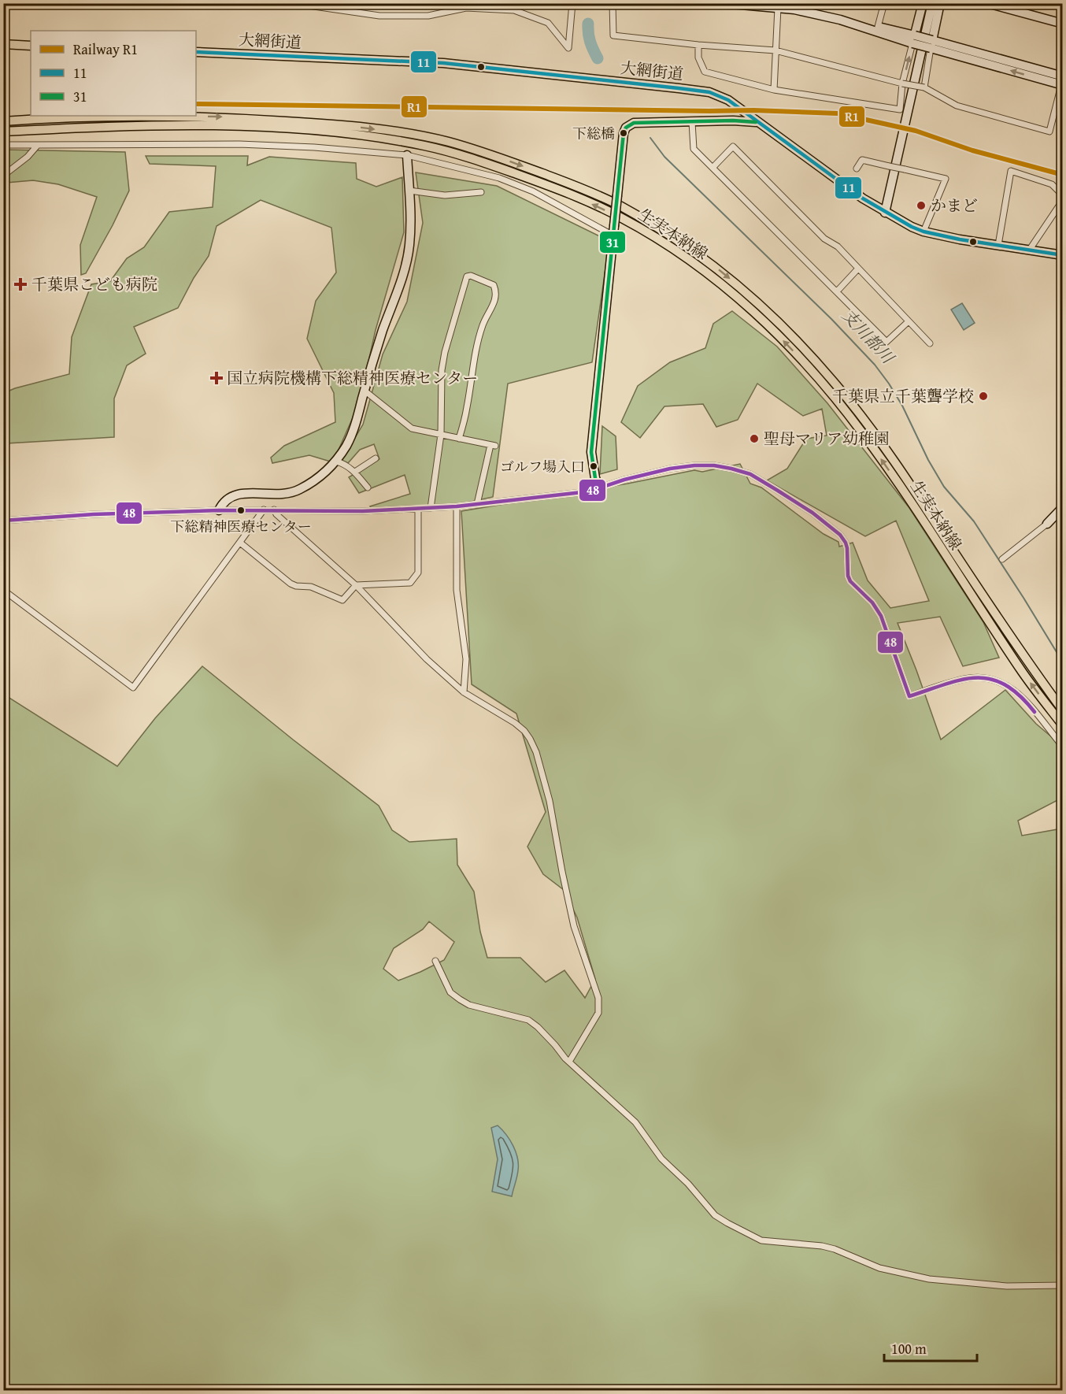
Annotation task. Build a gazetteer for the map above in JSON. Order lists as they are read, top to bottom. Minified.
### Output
{"streets":{"main road":["大網街道","生実本納線"]},"water":["支川都川"],"places":{"other":["下総橋","かまど","千葉県立千葉聾学校","聖母マリア幼稚園","ゴルフ場入口","下総精神医療センター"],"health":["千葉県こども病院","国立病院機構下総精神医療センター"]},"lines":["transit line 11","rail line R1","transit line 31","transit line 48"],"legend":["Railway R1","11","31"],"scale_bar":"100 m"}
